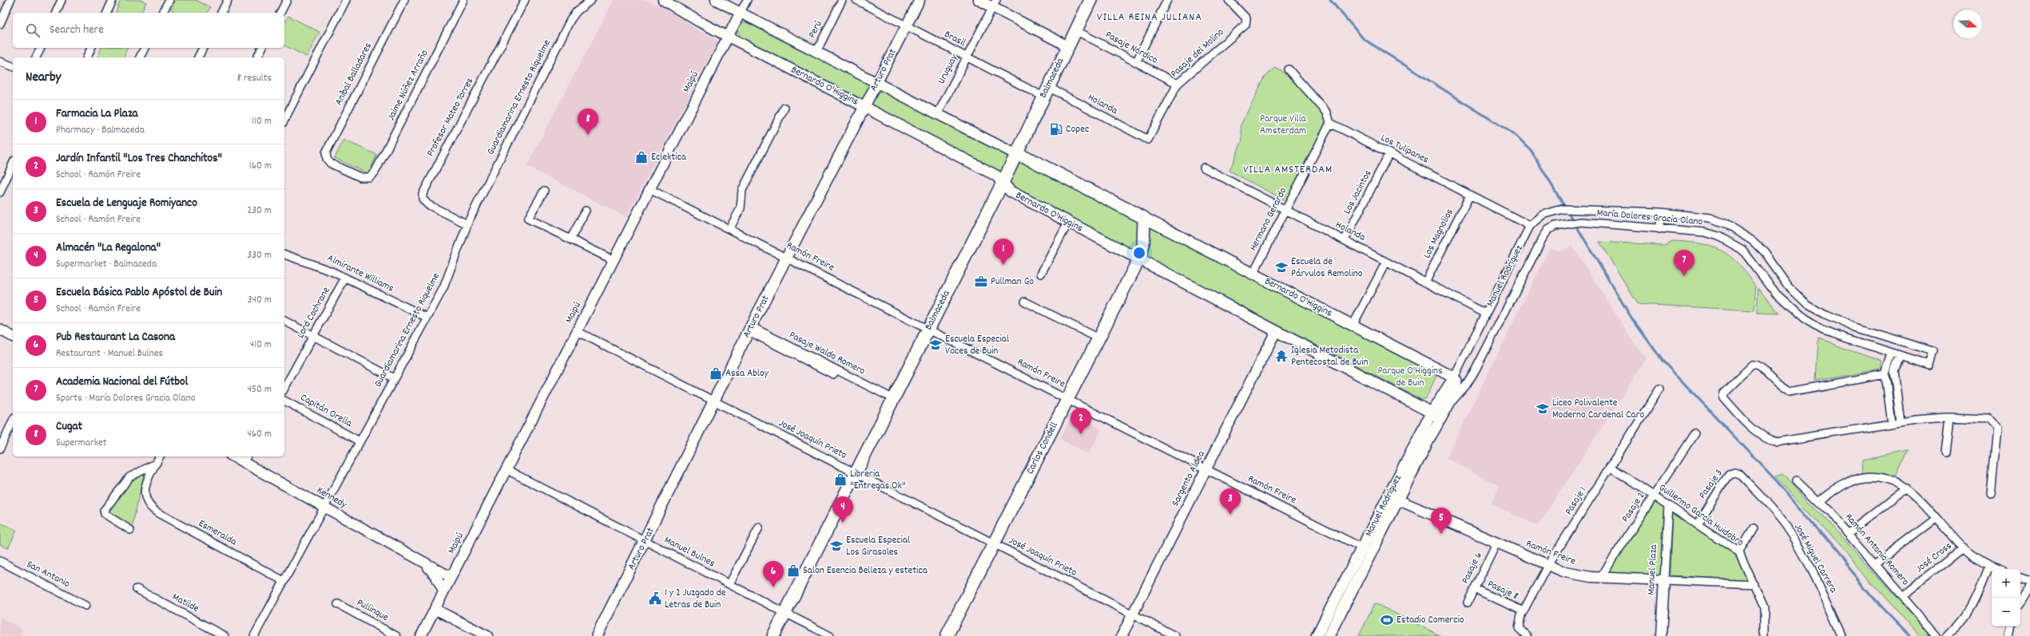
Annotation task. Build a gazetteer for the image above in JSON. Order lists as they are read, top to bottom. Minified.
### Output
{"streets":{"main road":["Arturo Prat","Balmaceda","Bernardo O'Higgins","Manuel Rodríguez","Carlos Condell"],"street":["Perú","Brasil","Pasaje Nórdico","Pasaje del Molino","Uruguay","Aníbal Balladares","Maipú","Jaime Núñez Arraño","Guardiamarina Ernesto Riquelme","Holanda","Profesor Mateo Torres","Los Tulipanes","Los Jacintos","María Dolores Gracia Olano","Hermano Gerardo","Los Magnolios","Ramón Freire","Almirante Williams","Lord Cochrane","Pasaje Waldo Romero","Capitán Orella","José Joaquín Prieto","Sargento Aldea","Pasaje 3","Kennedy","Pasaje 1","Pasaje 2","Guillermo García Huidobro","Esmeralda","Ramón Antonio Romero","Manuel Bulnes","José Cross","José Miguel Carrera","Pasaje 6","Manuel Plaza","San Antonio","Pasaje 8","Matilde","Pullinque"]},"crossings":[["Perú","Bernardo O'Higgins"],["Brasil","Uruguay"],["Brasil","Arturo Prat"],["Brasil","Balmaceda"],["Brasil","Holanda"],["Pasaje Nórdico","Pasaje del Molino"],["Pasaje Nórdico","Balmaceda"],["Pasaje del Molino","Holanda"],["Uruguay","Bernardo O'Higgins"],["Arturo Prat","Bernardo O'Higgins"],["Arturo Prat","Ramón Freire"],["Arturo Prat","Pasaje Waldo Romero"],["Arturo Prat","José Joaquín Prieto"],["Arturo Prat","Manuel Bulnes"],["Aníbal Balladares","Jaime Núñez Arraño"],["Balmaceda","Bernardo O'Higgins"],["Balmaceda","Holanda"],["Balmaceda","Ramón Freire"],["Balmaceda","Pasaje Waldo Romero"],["Balmaceda","José Joaquín Prieto"],["Balmaceda","Manuel Bulnes"],["Maipú","Bernardo O'Higgins"],["Maipú","Ramón Freire"],["Maipú","José Joaquín Prieto"],["Maipú","Kennedy"],["Maipú","Manuel Bulnes"],["Bernardo O'Higgins","Hermano Gerardo"],["Bernardo O'Higgins","Manuel Rodríguez"],["Bernardo O'Higgins","Carlos Condell"],["Bernardo O'Higgins","Sargento Aldea"],["Guardiamarina Ernesto Riquelme","Profesor Mateo Torres"],["Guardiamarina Ernesto Riquelme","Almirante Williams"],["Guardiamarina Ernesto Riquelme","Capitán Orella"],["Guardiamarina Ernesto Riquelme","Kennedy"],["Guardiamarina Ernesto Riquelme","Esmeralda"],["Holanda","Los Jacintos"],["Holanda","Hermano Gerardo"],["Holanda","Los Magnolios"],["Holanda","Manuel Rodríguez"],["Los Tulipanes","Los Jacintos"],["Los Tulipanes","María Dolores Gracia Olano"],["Los Tulipanes","Hermano Gerardo"],["Los Tulipanes","Los Magnolios"],["Los Tulipanes","Manuel Rodríguez"],["María Dolores Gracia Olano","Manuel Rodríguez"],["Ramón Freire","Manuel Rodríguez"],["Ramón Freire","Carlos Condell"],["Ramón Freire","Sargento Aldea"],["Ramón Freire","Pasaje 1"],["Ramón Freire","Pasaje 2"],["Ramón Freire","Guillermo García Huidobro"],["Ramón Freire","Pasaje 6"],["Ramón Freire","Manuel Plaza"],["Almirante Williams","Lord Cochrane"],["José Joaquín Prieto","Carlos Condell"],["José Joaquín Prieto","Sargento Aldea"],["Pasaje 3","Guillermo García Huidobro"],["Pasaje 3","José Miguel Carrera"],["Pasaje 1","Guillermo García Huidobro"],["Pasaje 1","Pasaje 8"],["Pasaje 2","Guillermo García Huidobro"],["Guillermo García Huidobro","Manuel Plaza"],["Ramón Antonio Romero","José Cross"],["Pasaje 6","Pasaje 8"]],"districts":["VILLA REINA JULIANA","VILLA AMSTERDAM"],"parks":["Parque Villa Amsterdam","Parque O'Higgins de Buin"],"places":{"fuel station":["Copec"],"shop":["Eclektica","Assa Abloy","Libreria \"Entregas Ok\"","Salon Esencia Belleza y estetica"],"school or university":["Escuela de Párvulos Remolino","Escuela Especial Voces de Buin","Liceo Polivalente Moderno Cardenal Caro","Escuela Especial Los Girasoles"],"office":["Pullman Go"],"temple":["Iglesia Metodista Pentecostal de Buin"],"public building":["1 y 2 Juzgado de Letras de Buin"],"sports":["Estadio Comercio"]},"north":"right","page":{"search":"Search here","heading":["Nearby","8 results"],"list":[{"mark":"1","name":"Farmacia La Plaza","note":"Pharmacy · Balmaceda","value":"110 m"},{"mark":"2","name":"Jardín Infantil \"Los Tres Chanchitos\"","note":"School · Ramón Freire","value":"160 m"},{"mark":"3","name":"Escuela de Lenguaje Romiyanco","note":"School · Ramón Freire","value":"230 m"},{"mark":"4","name":"Almacén \"La Regalona\"","note":"Supermarket · Balmaceda","value":"330 m"},{"mark":"5","name":"Escuela Básica Pablo Apóstol de Buin","note":"School · Ramón Freire","value":"340 m"},{"mark":"6","name":"Pub Restaurant La Casona","note":"Restaurant · Manuel Bulnes","value":"410 m"},{"mark":"7","name":"Academia Nacional del Fútbol","note":"Sports · María Dolores Gracia Olano","value":"450 m"},{"mark":"8","name":"Cugat","note":"Supermarket","value":"460 m"}],"pins":["8","1","7","2","3","4","5","6"],"map_buttons":["+","−"]}}
